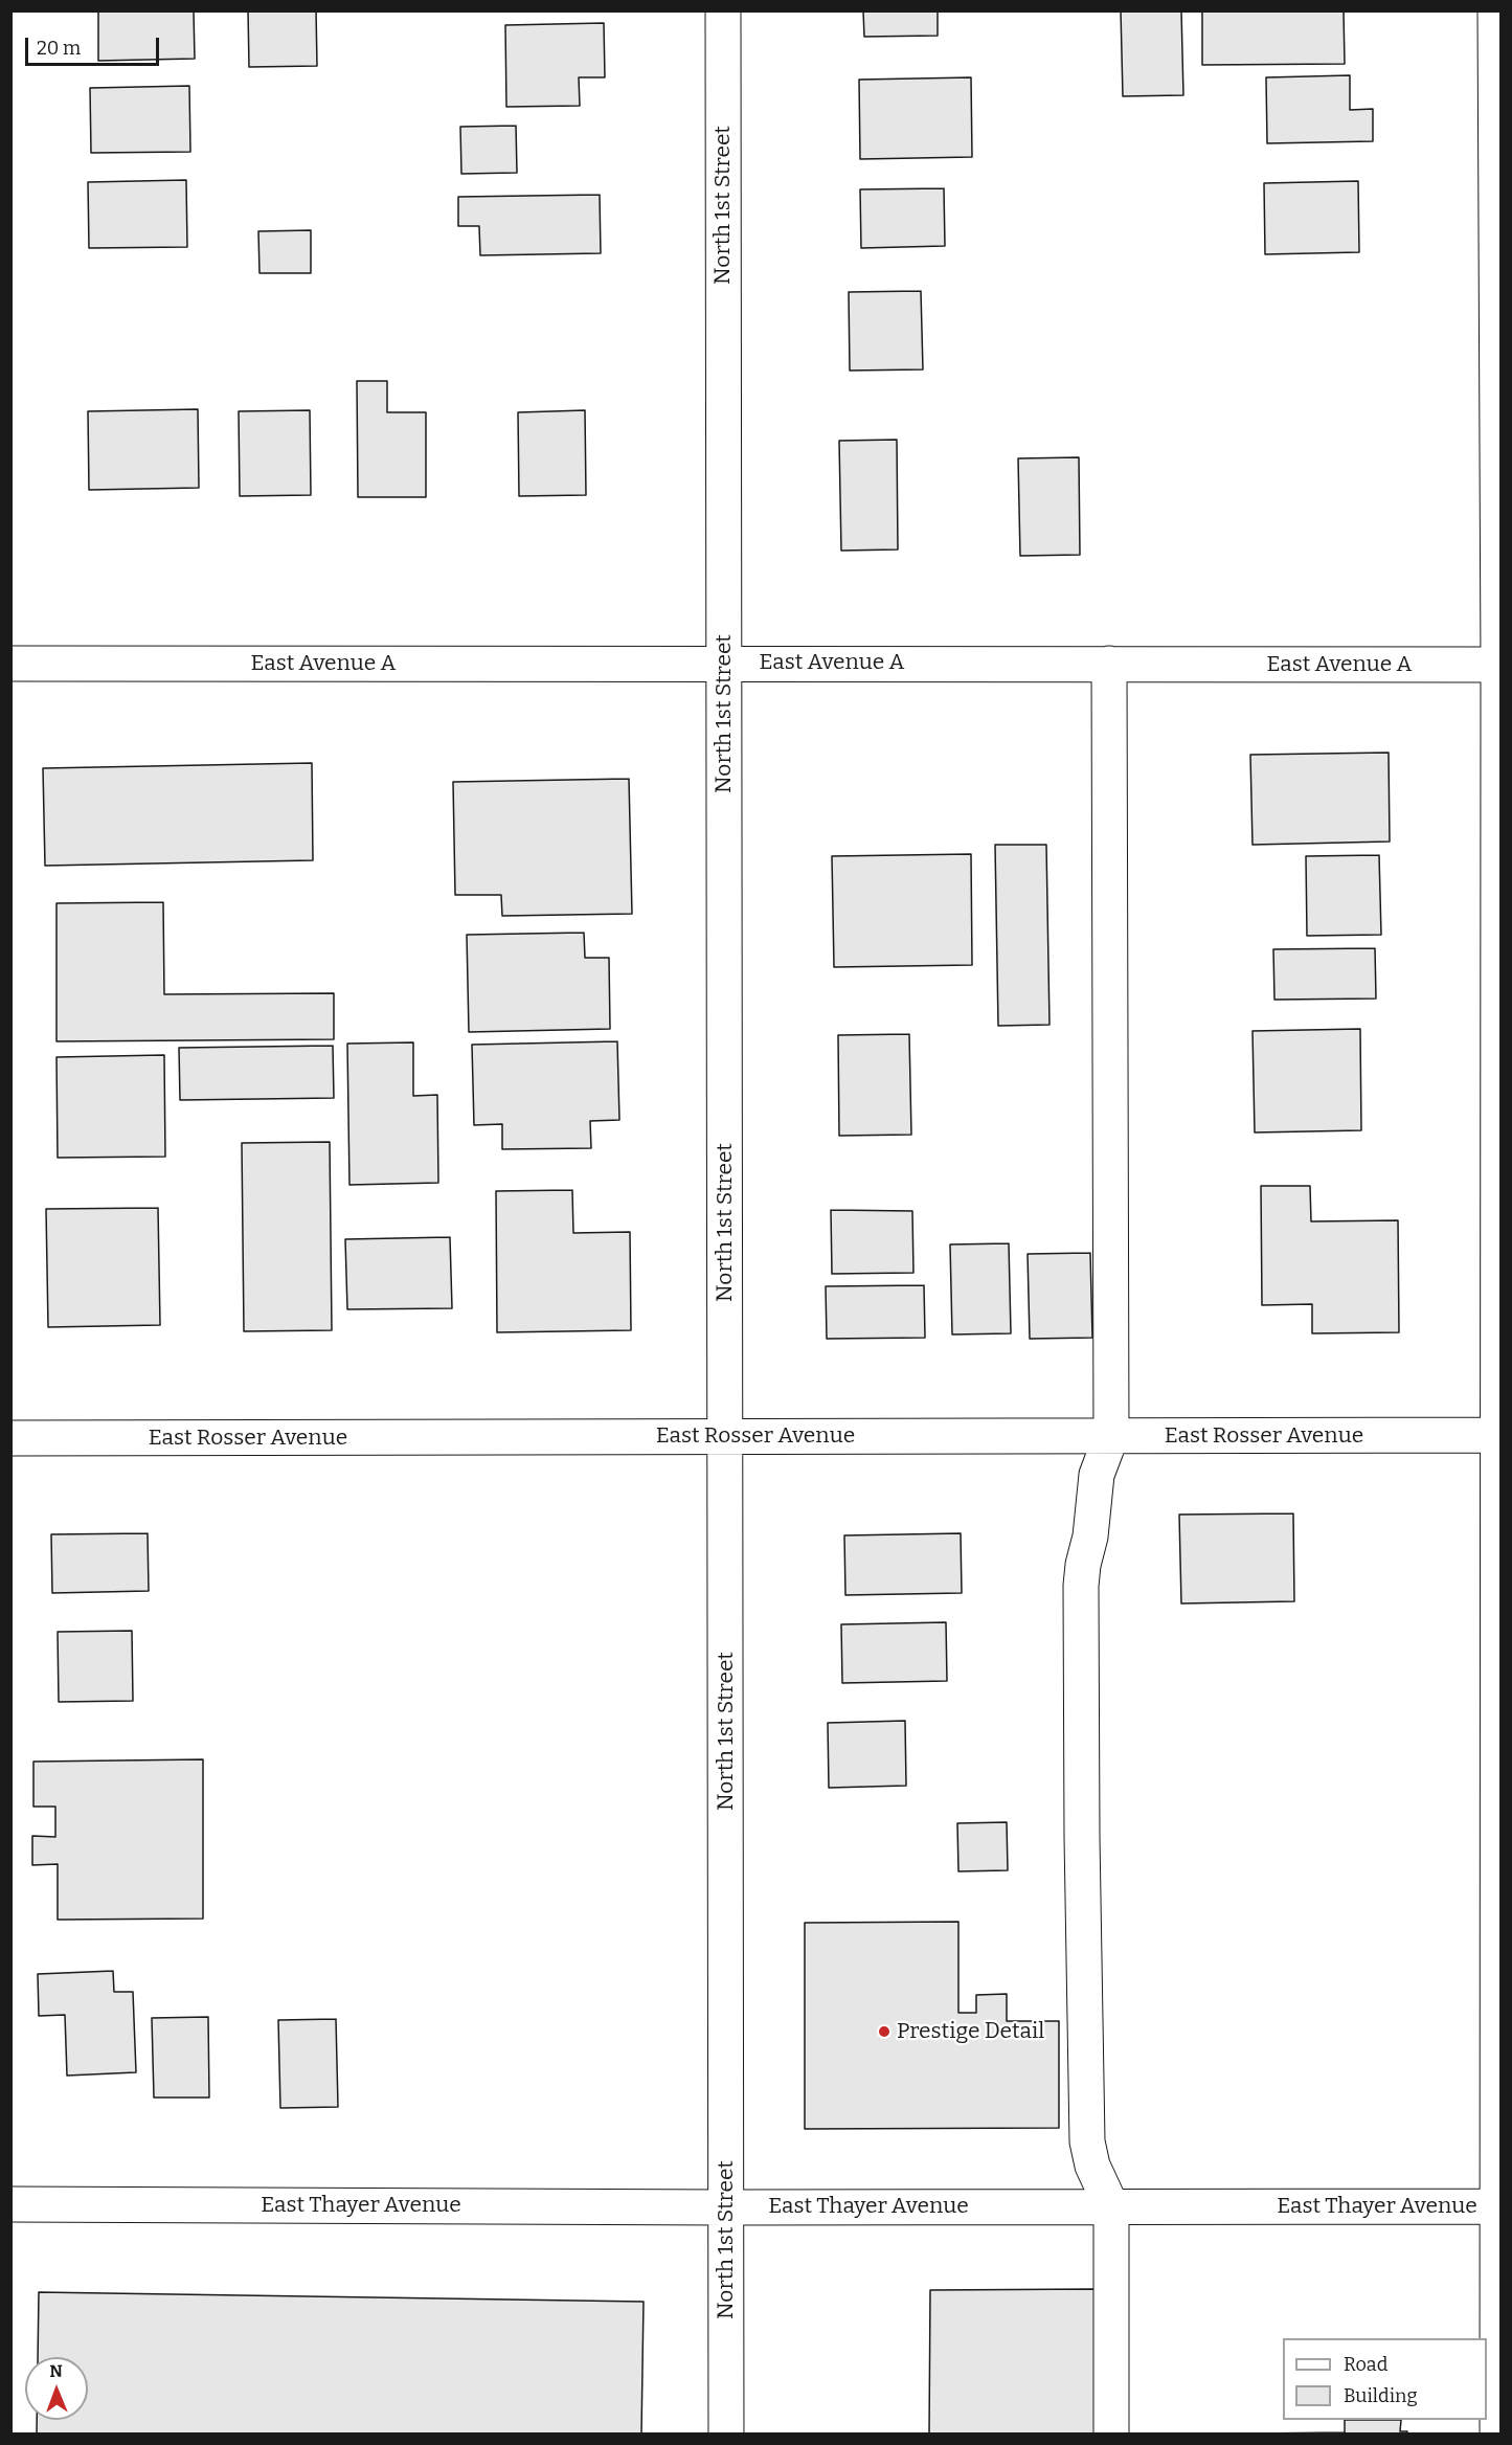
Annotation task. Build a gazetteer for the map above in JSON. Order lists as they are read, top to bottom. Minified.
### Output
{"streets":{"street":["North 1st Street","East Avenue A","East Rosser Avenue","East Thayer Avenue"]},"crossings":[["North 1st Street","East Avenue A"],["North 1st Street","East Rosser Avenue"],["North 1st Street","East Thayer Avenue"]],"places":["Prestige Detail"],"legend":["Road","Building"],"scale_bar":"20 m","north":"top"}
